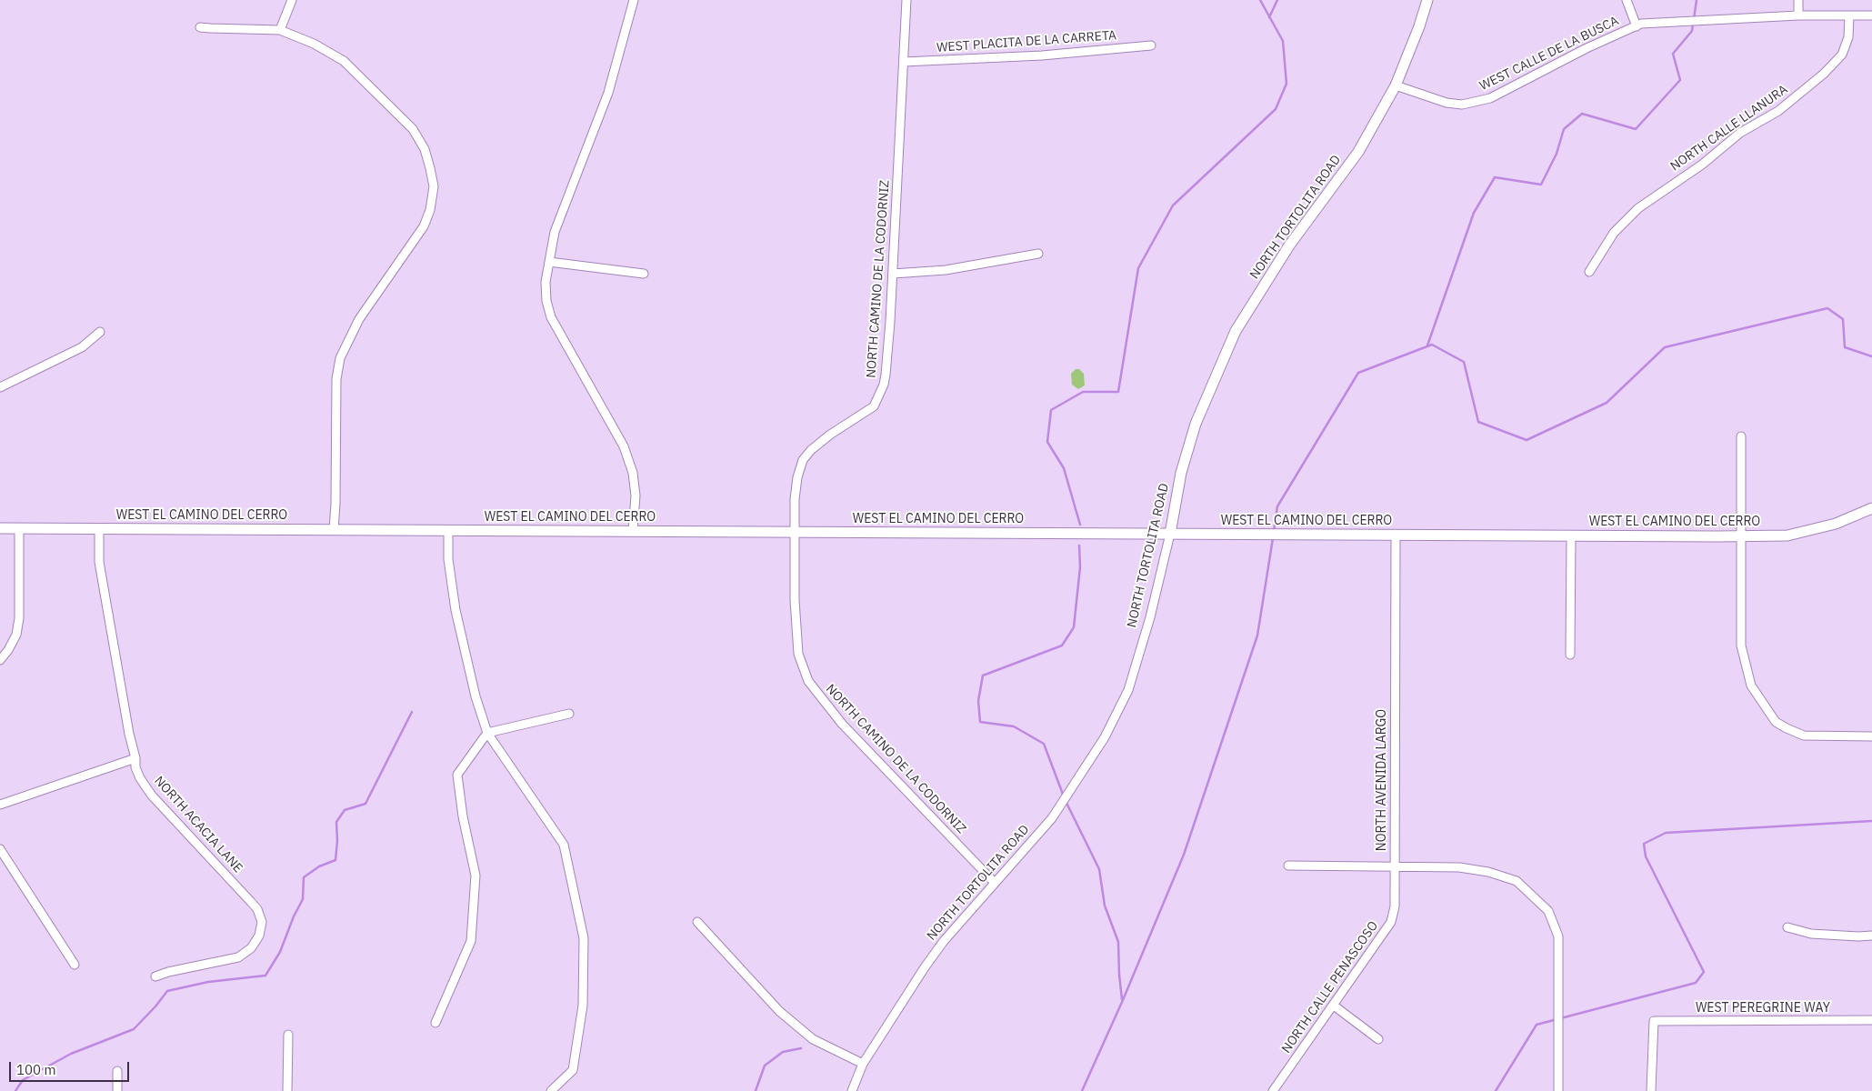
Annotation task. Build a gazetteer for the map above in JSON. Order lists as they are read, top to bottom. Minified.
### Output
{"streets":{"street":["WEST PLACITA DE LA CARRETA","WEST CALLE DE LA BUSCA","NORTH CALLE LLANURA","NORTH TORTOLITA ROAD","NORTH CAMINO DE LA CODORNIZ","WEST EL CAMINO DEL CERRO","NORTH AVENIDA LARGO","NORTH ACACIA LANE","NORTH CALLE PENASCOSO","WEST PEREGRINE WAY"]},"crossings":[["WEST PLACITA DE LA CARRETA","NORTH CAMINO DE LA CODORNIZ"],["WEST CALLE DE LA BUSCA","NORTH CALLE LLANURA"],["WEST CALLE DE LA BUSCA","NORTH TORTOLITA ROAD"],["NORTH TORTOLITA ROAD","NORTH CAMINO DE LA CODORNIZ"],["NORTH TORTOLITA ROAD","WEST EL CAMINO DEL CERRO"],["NORTH CAMINO DE LA CODORNIZ","WEST EL CAMINO DEL CERRO"],["WEST EL CAMINO DEL CERRO","NORTH AVENIDA LARGO"],["WEST EL CAMINO DEL CERRO","NORTH ACACIA LANE"],["NORTH AVENIDA LARGO","NORTH CALLE PENASCOSO"]],"scale_bar":"100 m"}
